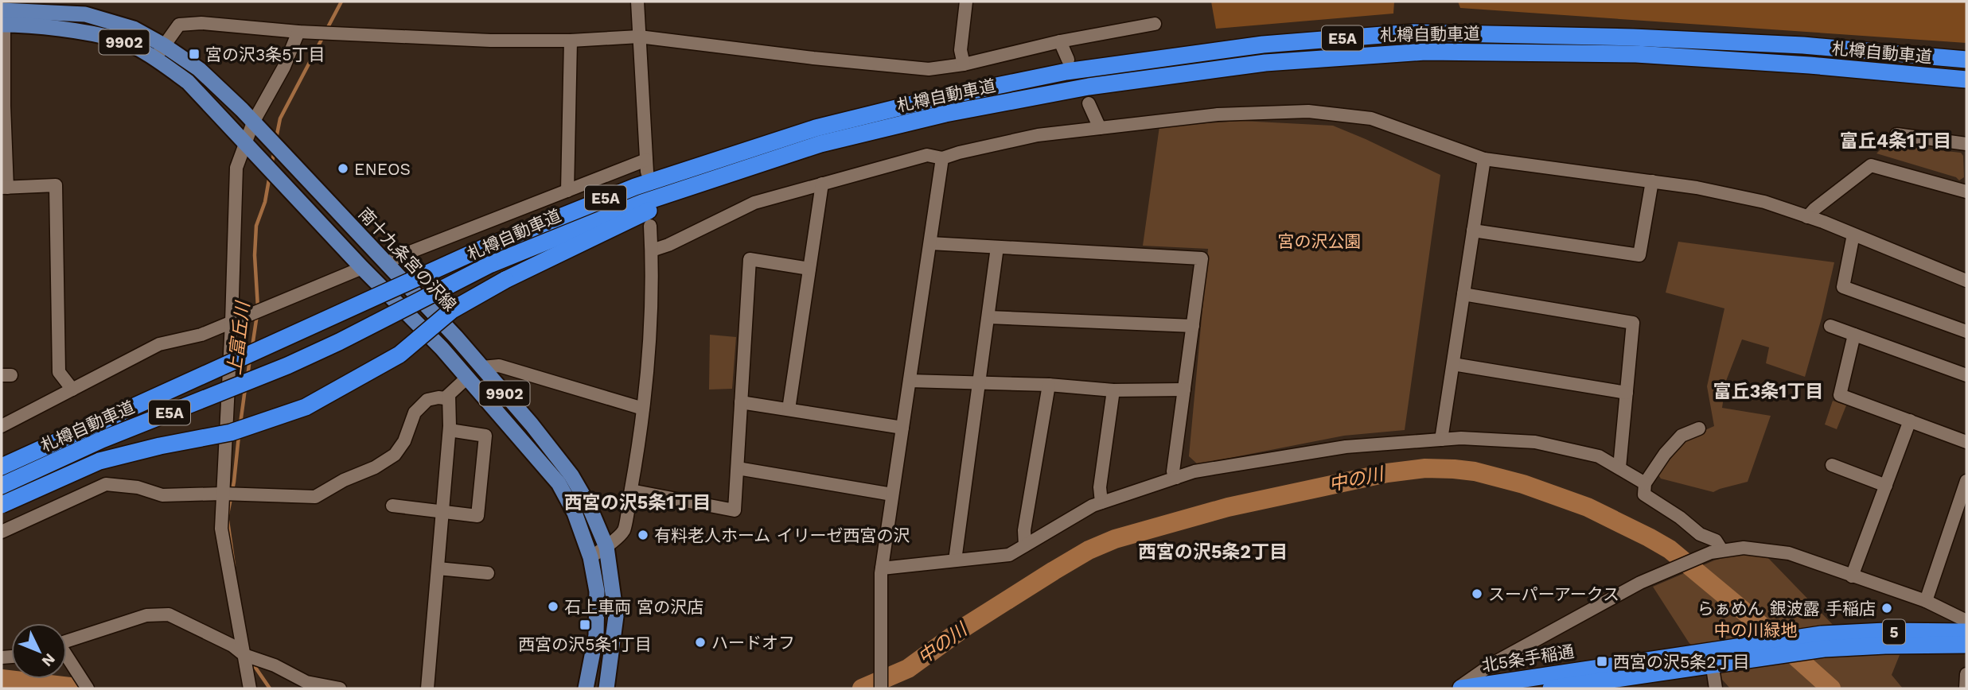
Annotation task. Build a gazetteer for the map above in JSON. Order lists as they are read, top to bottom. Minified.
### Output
{"streets":{"highway":["札樽自動車道","E5A","5","北5条手稲通"],"main road":["9902","南十九条宮の沢線"]},"crossings":[["9902","南十九条宮の沢線"]],"districts":["富丘4条1丁目","富丘3条1丁目","西宮の沢5条1丁目","西宮の沢5条2丁目"],"water":["上富丘川","中の川"],"parks":["宮の沢公園","中の川緑地"],"places":{"transit":["宮の沢3条5丁目","西宮の沢5条1丁目","西宮の沢5条2丁目"],"other":["ENEOS","有料老人ホーム イリーゼ西宮の沢","スーパーアークス","石上車両 宮の沢店","らぁめん 銀波露 手稲店","ハードオフ"]},"north":"bottom right"}
